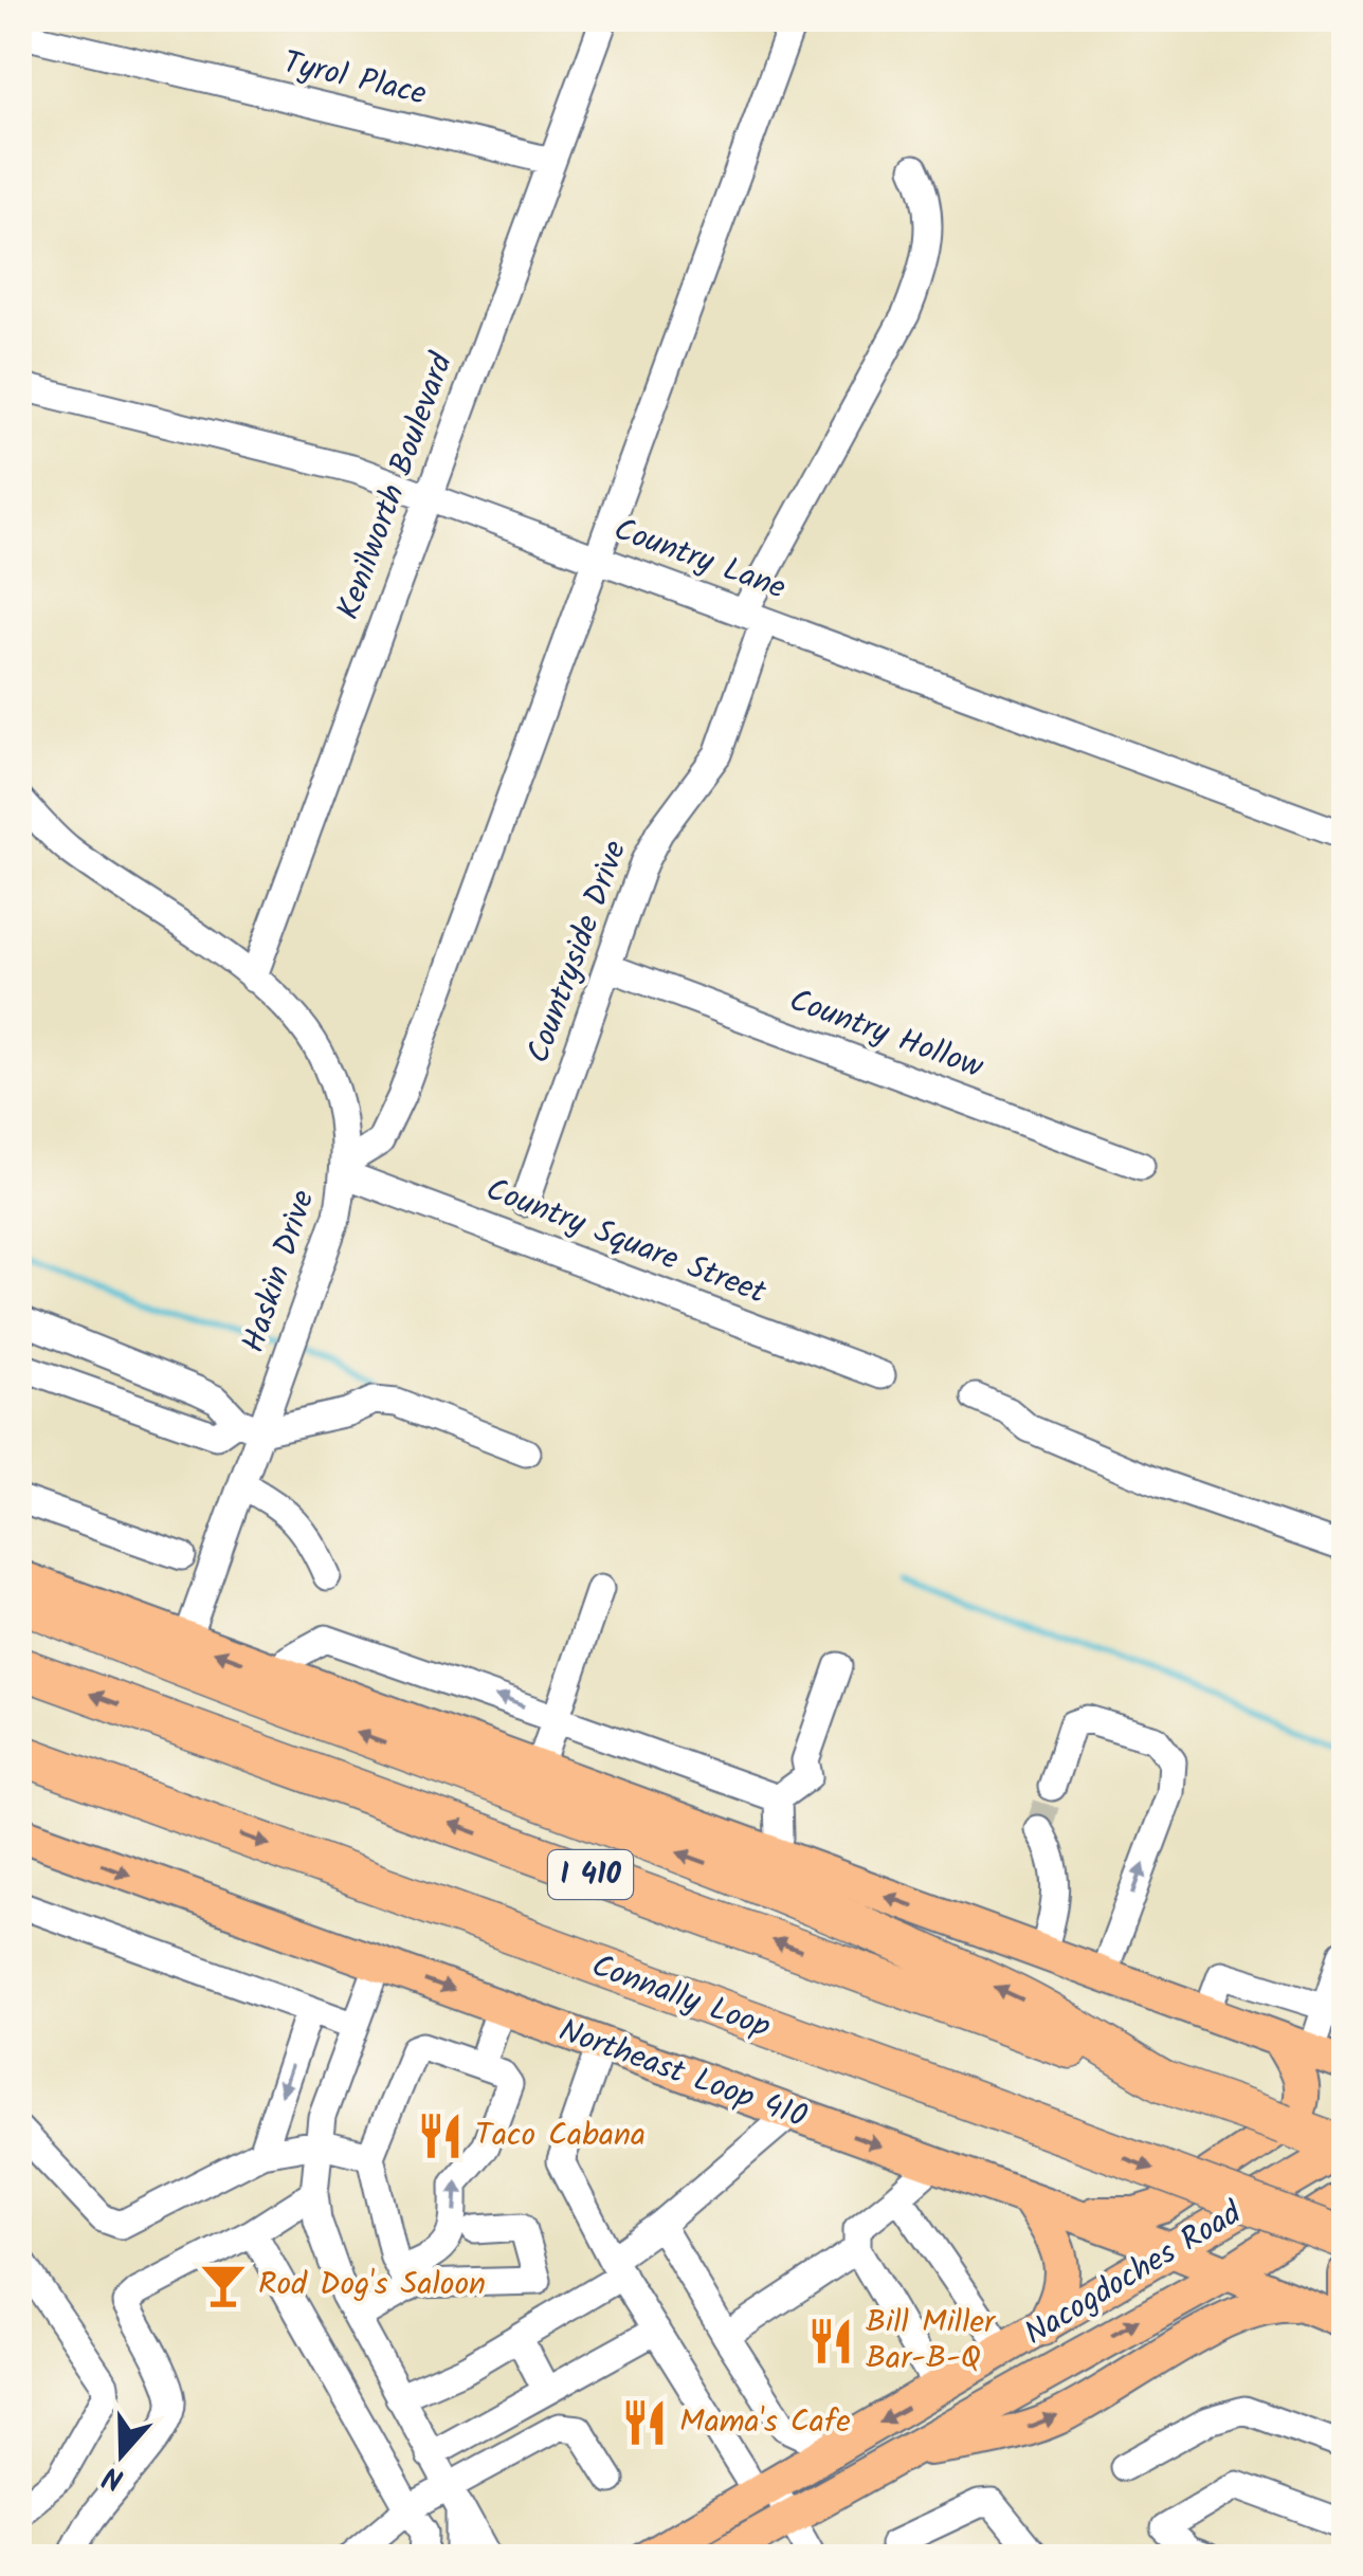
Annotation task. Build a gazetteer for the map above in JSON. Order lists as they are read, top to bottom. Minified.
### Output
{"streets":{"highway":["I 410","Connally Loop"],"main road":["Northeast Loop 410","Nacogdoches Road"],"street":["Tyrol Place","Kenilworth Boulevard","Country Lane","Countryside Drive","Country Hollow","Country Square Street","Haskin Drive"]},"crossings":[["Tyrol Place","Kenilworth Boulevard"],["Kenilworth Boulevard","Country Lane"],["Kenilworth Boulevard","Haskin Drive"],["Country Lane","Countryside Drive"],["Countryside Drive","Country Hollow"],["Country Square Street","Haskin Drive"],["I 410","Nacogdoches Road"],["Northeast Loop 410","Nacogdoches Road"]],"places":{"restaurant":["Taco Cabana","Bill Miller Bar-B-Q","Mama's Cafe"],"bar":["Rod Dog's Saloon"]},"north":"bottom"}
